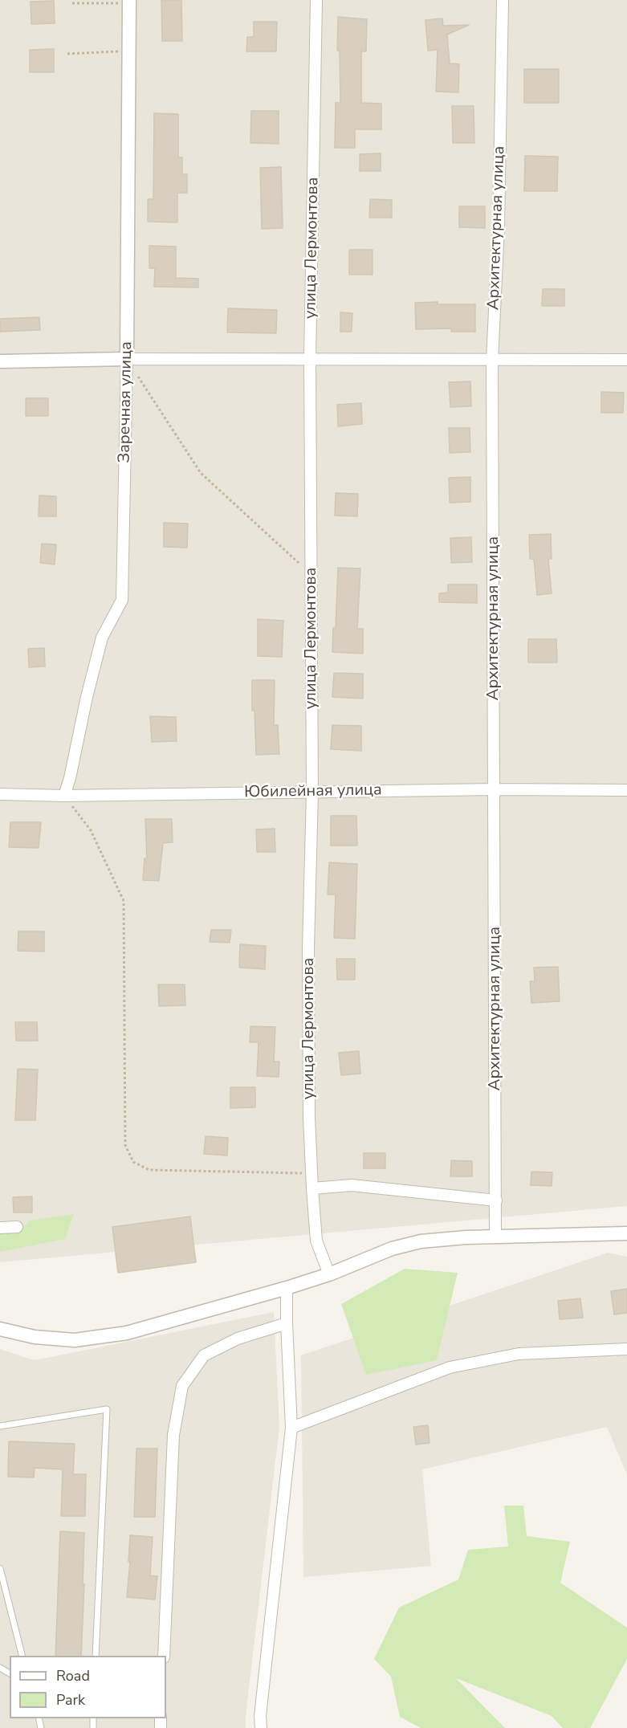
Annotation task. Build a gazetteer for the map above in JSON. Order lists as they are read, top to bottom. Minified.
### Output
{"streets":{"street":["Архитектурная улица","улица Лермонтова","Заречная улица","Юбилейная улица"]},"crossings":[["Архитектурная улица","Юбилейная улица"],["улица Лермонтова","Юбилейная улица"],["Заречная улица","Юбилейная улица"]],"legend":["Road","Park"]}
